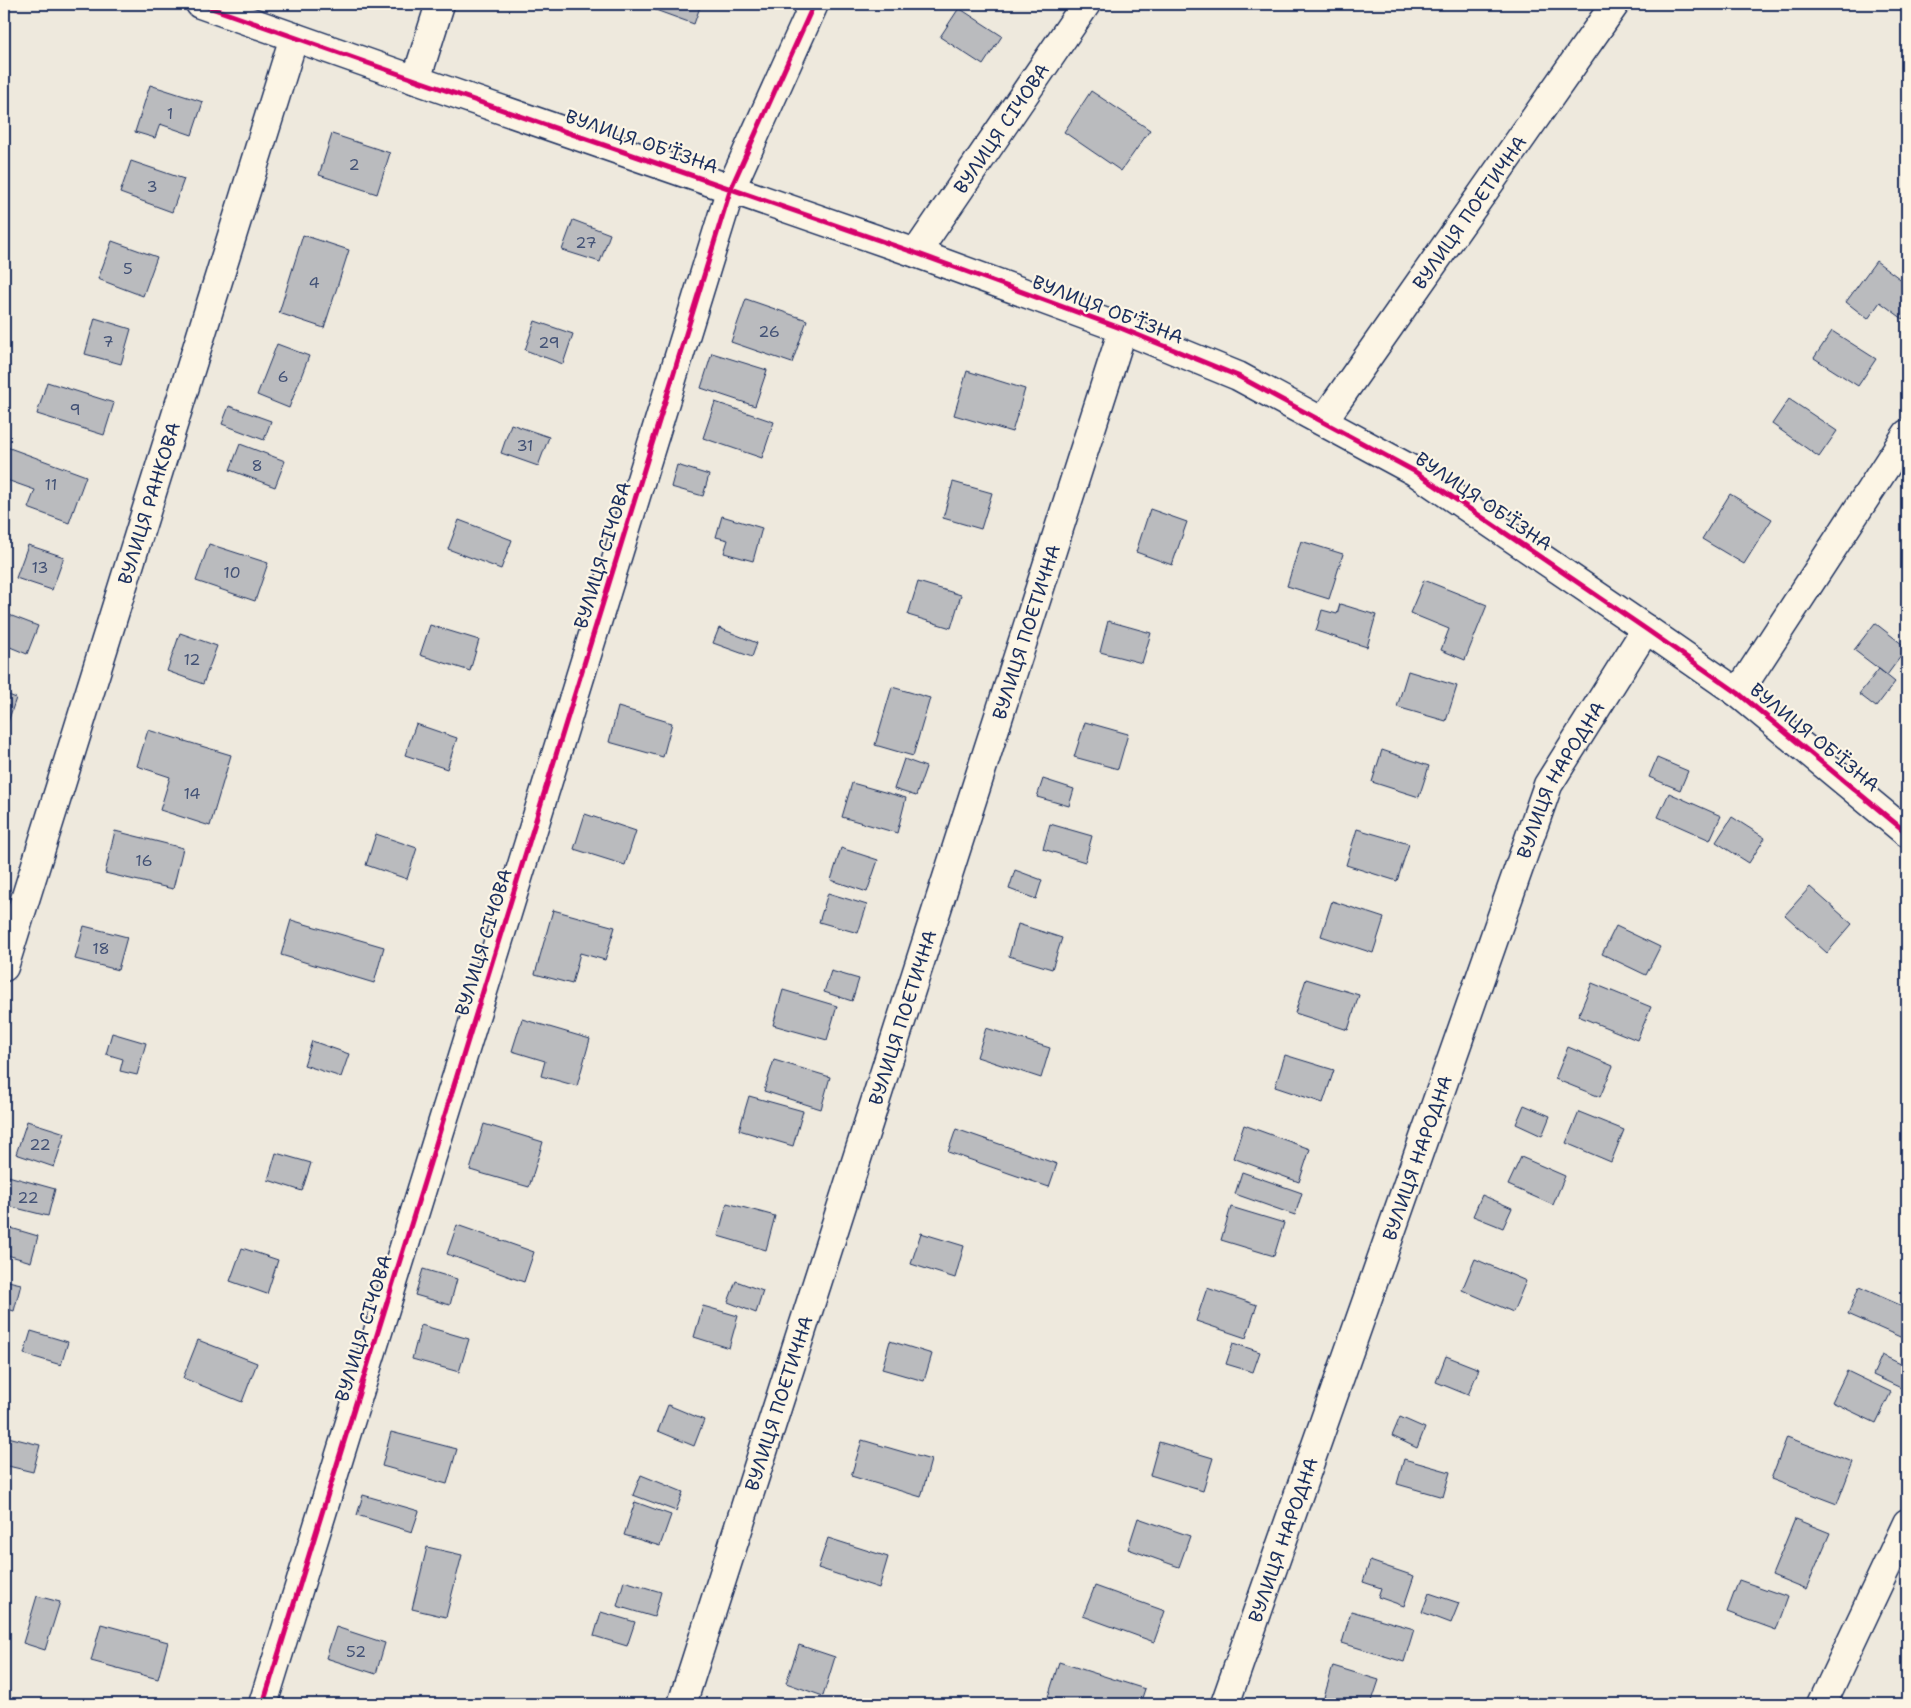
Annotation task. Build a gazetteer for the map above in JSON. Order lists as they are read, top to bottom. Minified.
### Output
{"streets":{"street":["ВУЛИЦЯ СІЧОВА","ВУЛИЦЯ ОБ'ЇЗНА","ВУЛИЦЯ ПОЕТИЧНА","ВУЛИЦЯ РАНКОВА","ВУЛИЦЯ НАРОДНА"]},"crossings":[["ВУЛИЦЯ СІЧОВА","ВУЛИЦЯ ОБ'ЇЗНА"],["ВУЛИЦЯ ОБ'ЇЗНА","ВУЛИЦЯ ПОЕТИЧНА"],["ВУЛИЦЯ ОБ'ЇЗНА","ВУЛИЦЯ РАНКОВА"],["ВУЛИЦЯ ОБ'ЇЗНА","ВУЛИЦЯ НАРОДНА"]],"house_numbers":["1","2","3","27","5","4","26","7","29","6","9","31","8","11","13","10","12","14","16","18","22","22","52"]}
